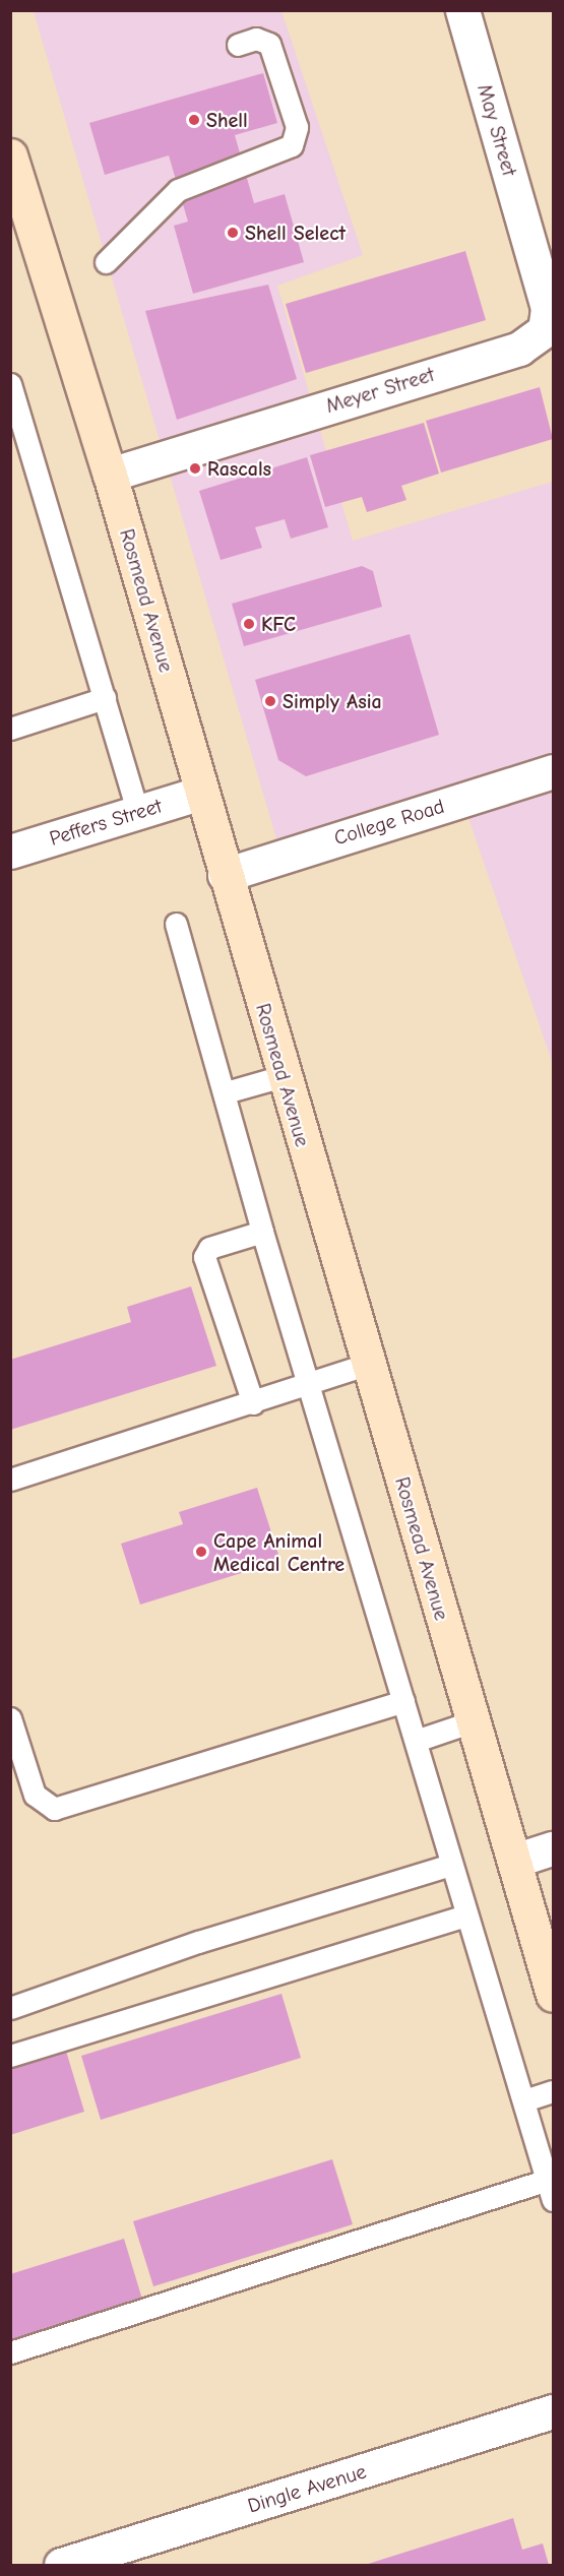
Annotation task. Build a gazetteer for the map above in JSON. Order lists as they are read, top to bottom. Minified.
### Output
{"streets":{"main road":["Rosmead Avenue"],"street":["May Street","Meyer Street","Peffers Street","College Road","Dingle Avenue"]},"crossings":[["May Street","Meyer Street"],["Meyer Street","Rosmead Avenue"],["Rosmead Avenue","Peffers Street"],["Rosmead Avenue","College Road"]],"places":["Shell","Shell Select","Rascals","KFC","Simply Asia","Cape Animal Medical Centre"]}
